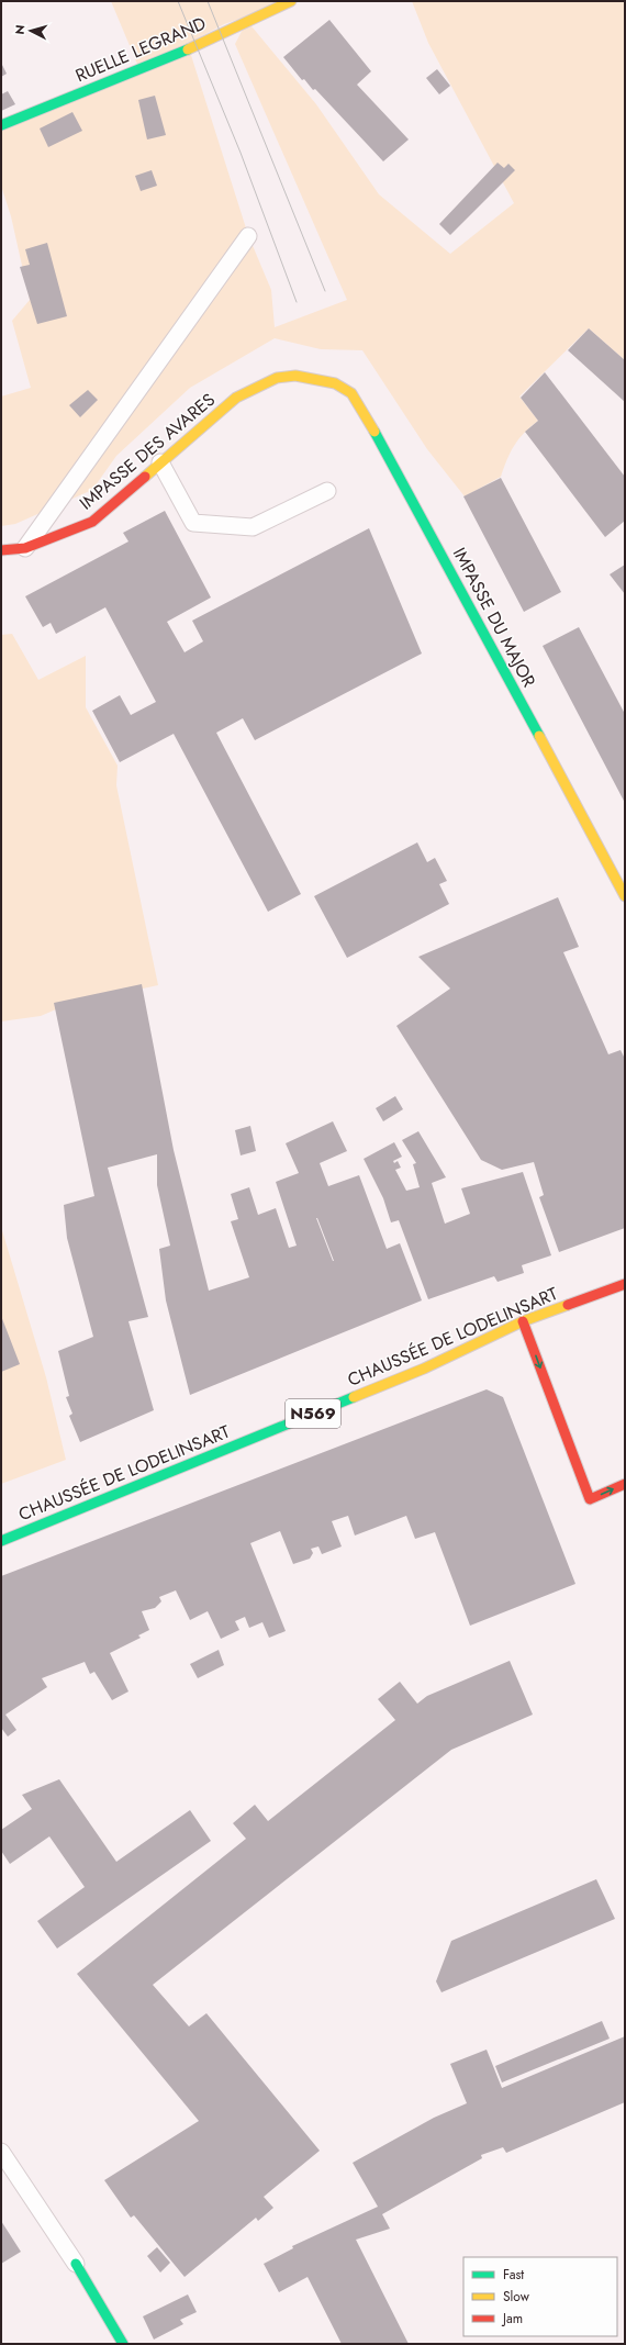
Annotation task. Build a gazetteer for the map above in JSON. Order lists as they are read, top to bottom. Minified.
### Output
{"streets":{"street":["RUELLE LEGRAND","IMPASSE DES AVARES","IMPASSE DU MAJOR","CHAUSSÉE DE LODELINSART","N569"]},"crossings":[["IMPASSE DES AVARES","IMPASSE DU MAJOR"]],"legend":["Fast","Slow","Jam"],"north":"left"}
